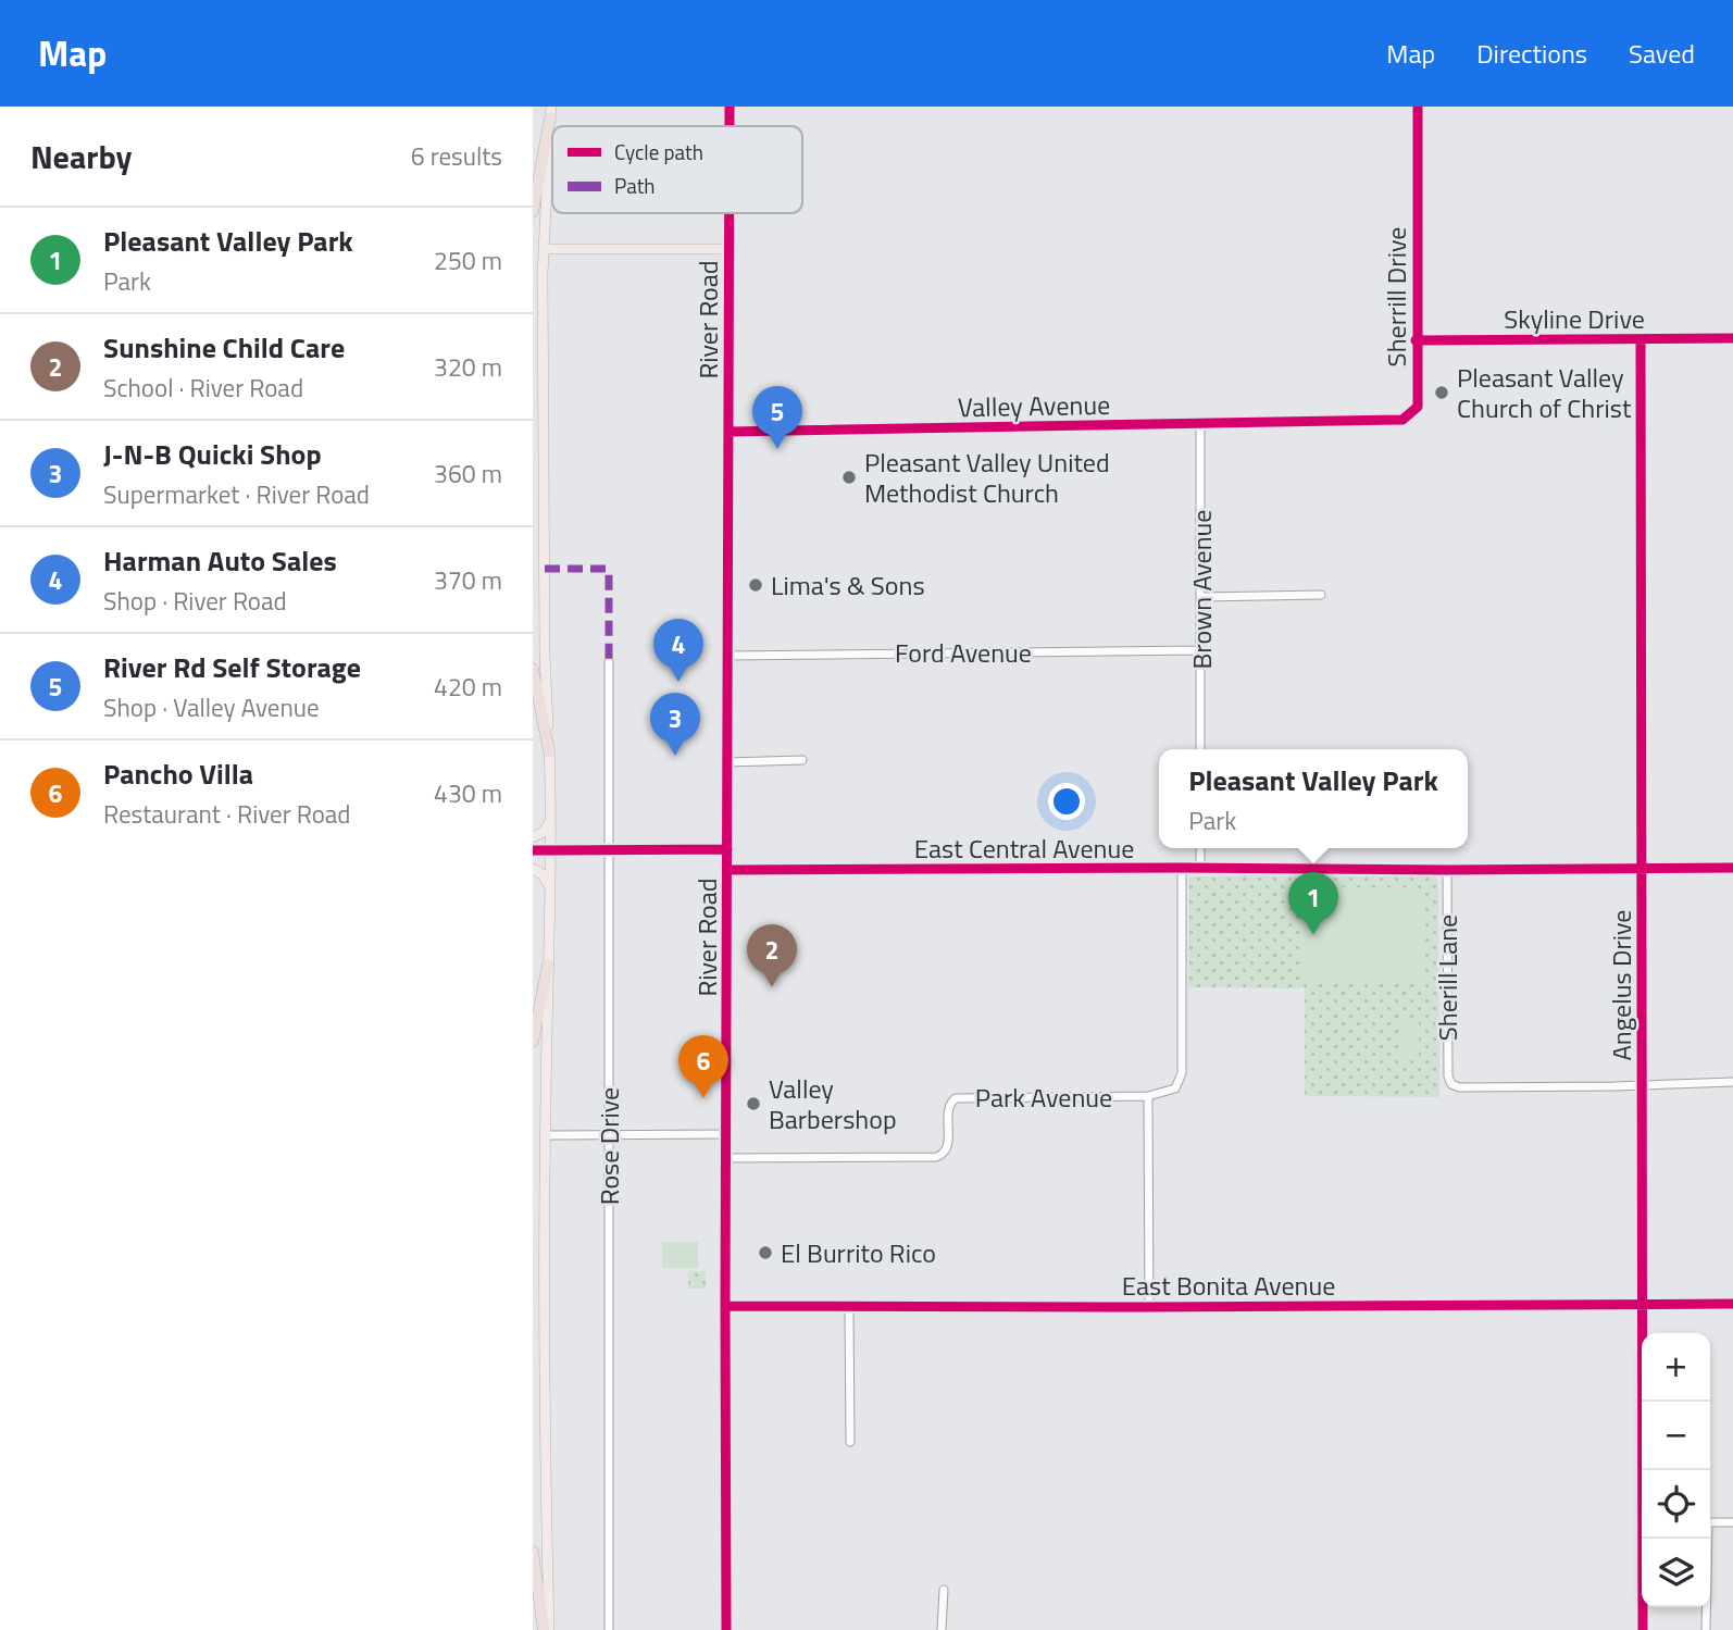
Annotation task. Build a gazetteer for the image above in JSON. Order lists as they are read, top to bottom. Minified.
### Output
{"streets":{"main road":["River Road"],"street":["Sherrill Drive","Skyline Drive","Valley Avenue","Brown Avenue","Ford Avenue","East Central Avenue","Sherill Lane","Angelus Drive","Park Avenue","Rose Drive","East Bonita Avenue"]},"crossings":[["Sherrill Drive","Skyline Drive"],["Sherrill Drive","Valley Avenue"],["Skyline Drive","Angelus Drive"],["River Road","Valley Avenue"],["River Road","Ford Avenue"],["River Road","East Central Avenue"],["River Road","Park Avenue"],["River Road","East Bonita Avenue"],["Valley Avenue","Brown Avenue"],["Brown Avenue","Ford Avenue"],["East Central Avenue","Sherill Lane"],["East Central Avenue","Angelus Drive"],["East Central Avenue","Park Avenue"],["Sherill Lane","Angelus Drive"],["Angelus Drive","East Bonita Avenue"]],"places":["Pleasant Valley Church of Christ","Pleasant Valley United Methodist Church","Lima's & Sons","Valley Barbershop","El Burrito Rico"],"legend":["Cycle path","Path"],"page":{"header":"Map","nav":["Map","Directions","Saved"],"heading":["Nearby","6 results"],"list":[{"mark":"1","name":"Pleasant Valley Park","note":"Park","value":"250 m"},{"mark":"2","name":"Sunshine Child Care","note":"School · River Road","value":"320 m"},{"mark":"3","name":"J-N-B Quicki Shop","note":"Supermarket · River Road","value":"360 m"},{"mark":"4","name":"Harman Auto Sales","note":"Shop · River Road","value":"370 m"},{"mark":"5","name":"River Rd Self Storage","note":"Shop · Valley Avenue","value":"420 m"},{"mark":"6","name":"Pancho Villa","note":"Restaurant · River Road","value":"430 m"}],"pins":["5","4","3","1","2","6"],"popup":["Pleasant Valley Park","Park"],"map_buttons":["+","−"]}}
